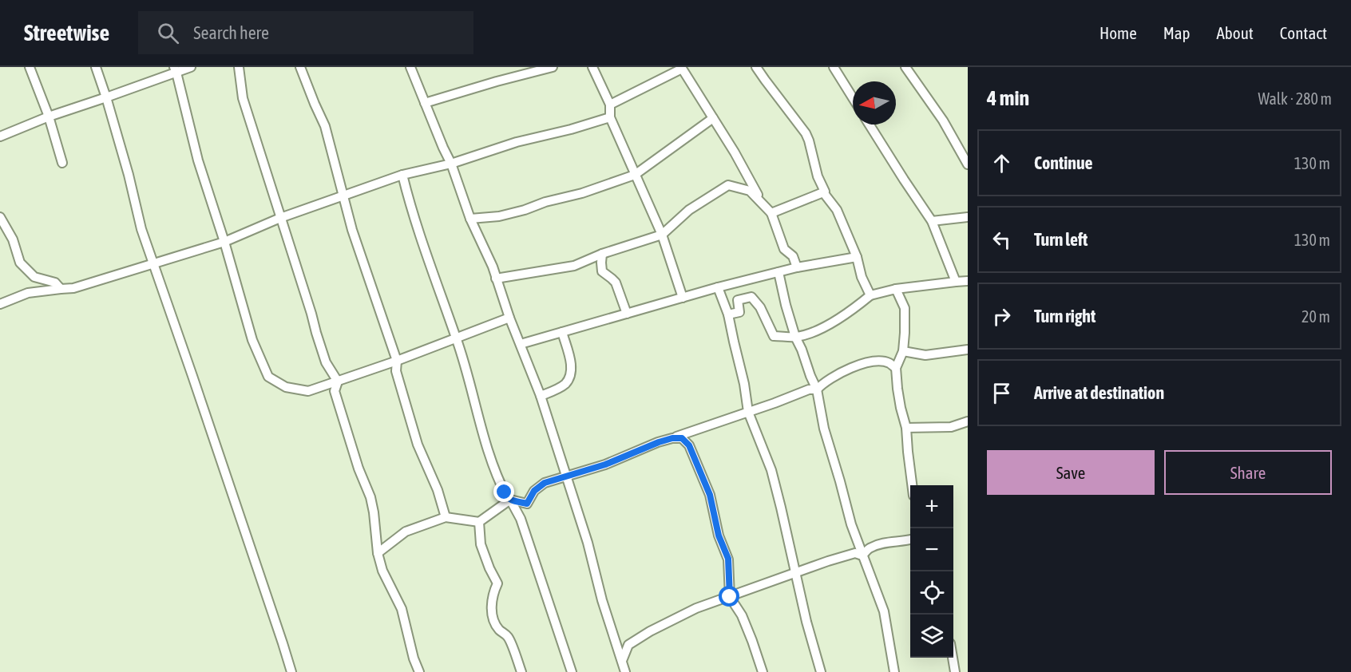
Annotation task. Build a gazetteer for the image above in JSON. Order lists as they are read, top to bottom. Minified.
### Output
{"north":"left","page":{"header":"Streetwise","search":"Search here","nav":["Home","Map","About","Contact"],"heading":["4 min","Walk · 280 m"],"list":[["Continue","130 m"],["Turn left","130 m"],["Turn right","20 m"],"Arrive at destination"],"buttons":["Save","Share"],"map_buttons":["+","−"]}}
